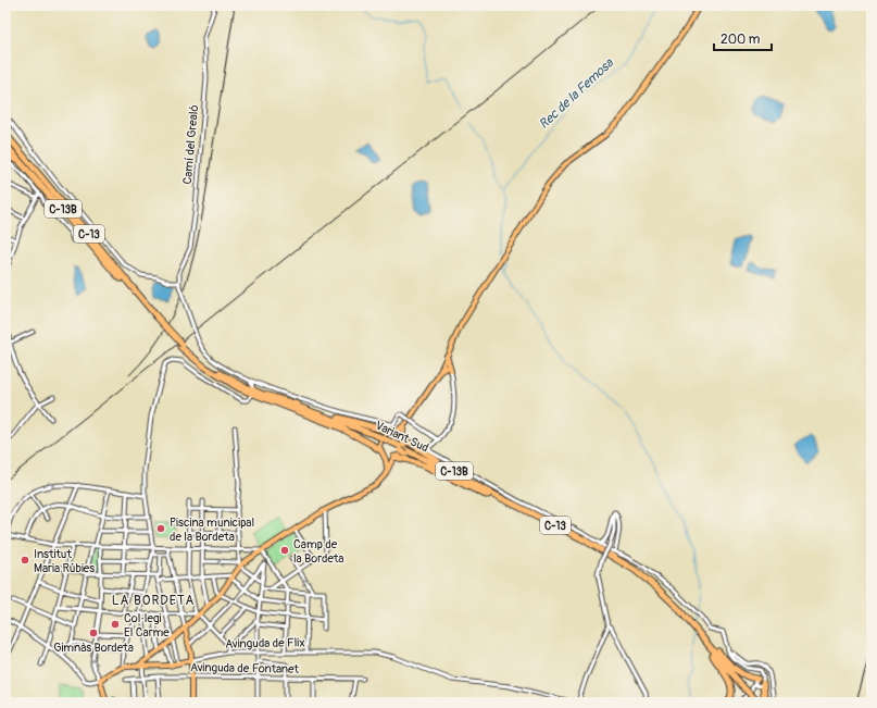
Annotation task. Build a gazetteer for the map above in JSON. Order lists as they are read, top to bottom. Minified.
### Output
{"streets":{"highway":["C-13B","C-13","Variant Sud"],"main road":["Avinguda de Flix"],"street":["Camí del Grealó","Avinguda de Fontanet"]},"crossings":[["C-13B","C-13"],["C-13B","Variant Sud"],["C-13","Variant Sud"]],"districts":["LA BORDETA"],"water":["Rec de la Femosa"],"places":["Piscina municipal de la Bordeta","Camp de la Bordeta","Institut Maria Rúbies","Col·legi El Carme","Gimnàs Bordeta"],"scale_bar":"200 m"}
